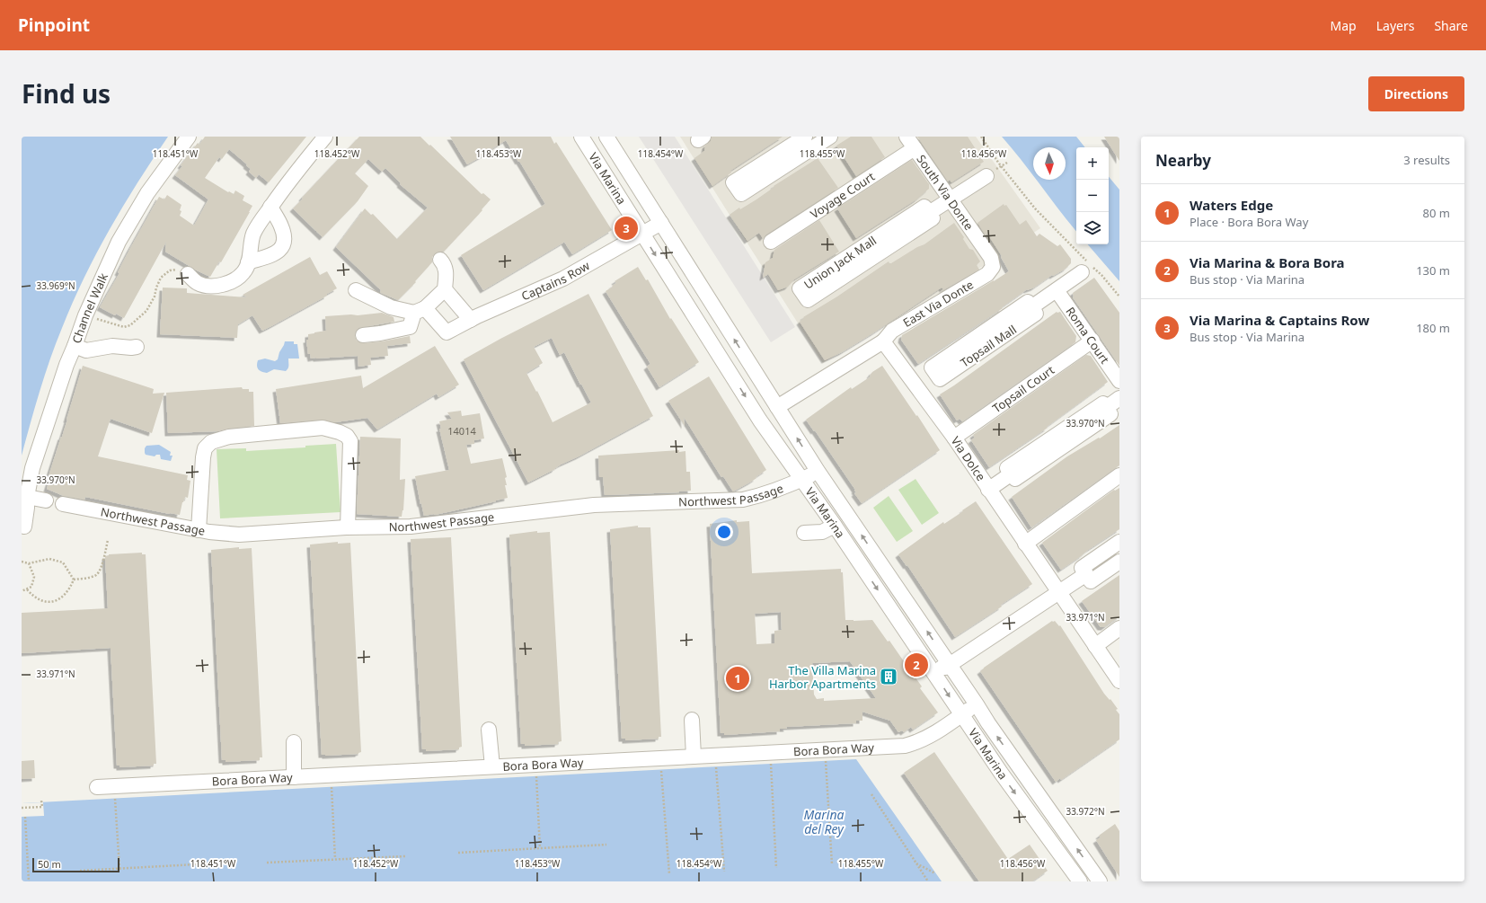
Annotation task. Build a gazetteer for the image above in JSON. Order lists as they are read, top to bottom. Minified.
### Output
{"streets":{"street":["Via Marina","South Via Donte","Voyage Court","Union Jack Mall","Captains Row","East Via Donte","Channel Walk","Roma Court","Topsail Mall","Topsail Court","Via Dolce","Northwest Passage","Bora Bora Way"]},"crossings":[["Via Marina","Captains Row"],["Via Marina","Northwest Passage"],["Via Marina","Bora Bora Way"],["South Via Donte","Voyage Court"],["South Via Donte","Union Jack Mall"],["South Via Donte","East Via Donte"],["East Via Donte","Via Dolce"],["Roma Court","Topsail Mall"],["Roma Court","Topsail Court"],["Topsail Mall","Via Dolce"],["Topsail Court","Via Dolce"]],"water":["Marina del Rey"],"places":{"building":["The Villa Marina Harbor Apartments"]},"house_numbers":["14014"],"scale_bar":"50 m","north":"bottom","page":{"header":"Pinpoint","nav":["Map","Layers","Share"],"title":"Find us","buttons":"Directions","heading":["Nearby","3 results"],"map_buttons":["+","−"],"list":[{"mark":"1","name":"Waters Edge","note":"Place · Bora Bora Way","value":"80 m"},{"mark":"2","name":"Via Marina & Bora Bora","note":"Bus stop · Via Marina","value":"130 m"},{"mark":"3","name":"Via Marina & Captains Row","note":"Bus stop · Via Marina","value":"180 m"}],"pins":["3","2","1"],"scale":"50 m"},"coordinates":["118.451°W","118.452°W","118.453°W","118.454°W","118.455°W","118.456°W","33.969°N","33.970°N","33.971°N","33.972°N"]}
